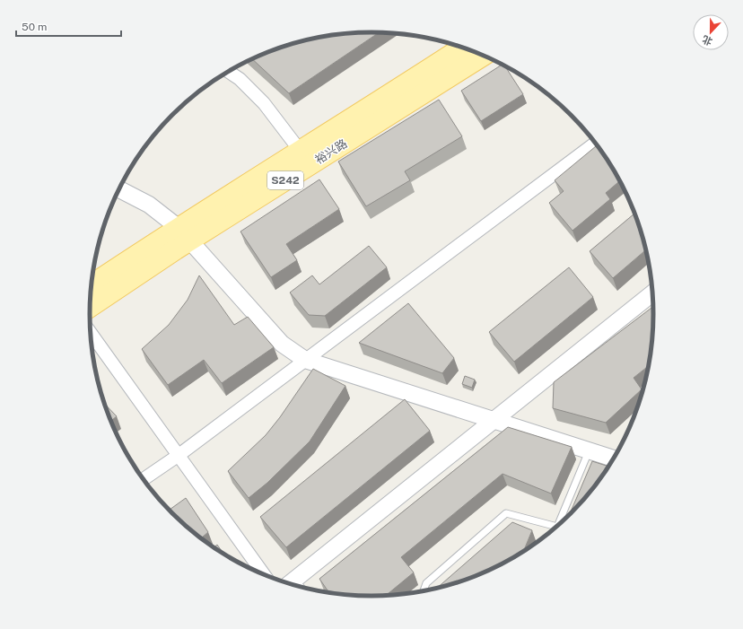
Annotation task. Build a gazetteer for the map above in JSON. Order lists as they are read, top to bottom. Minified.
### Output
{"streets":{"main road":["裕兴路","S242"]},"scale_bar":"50 m","north":"bottom"}
